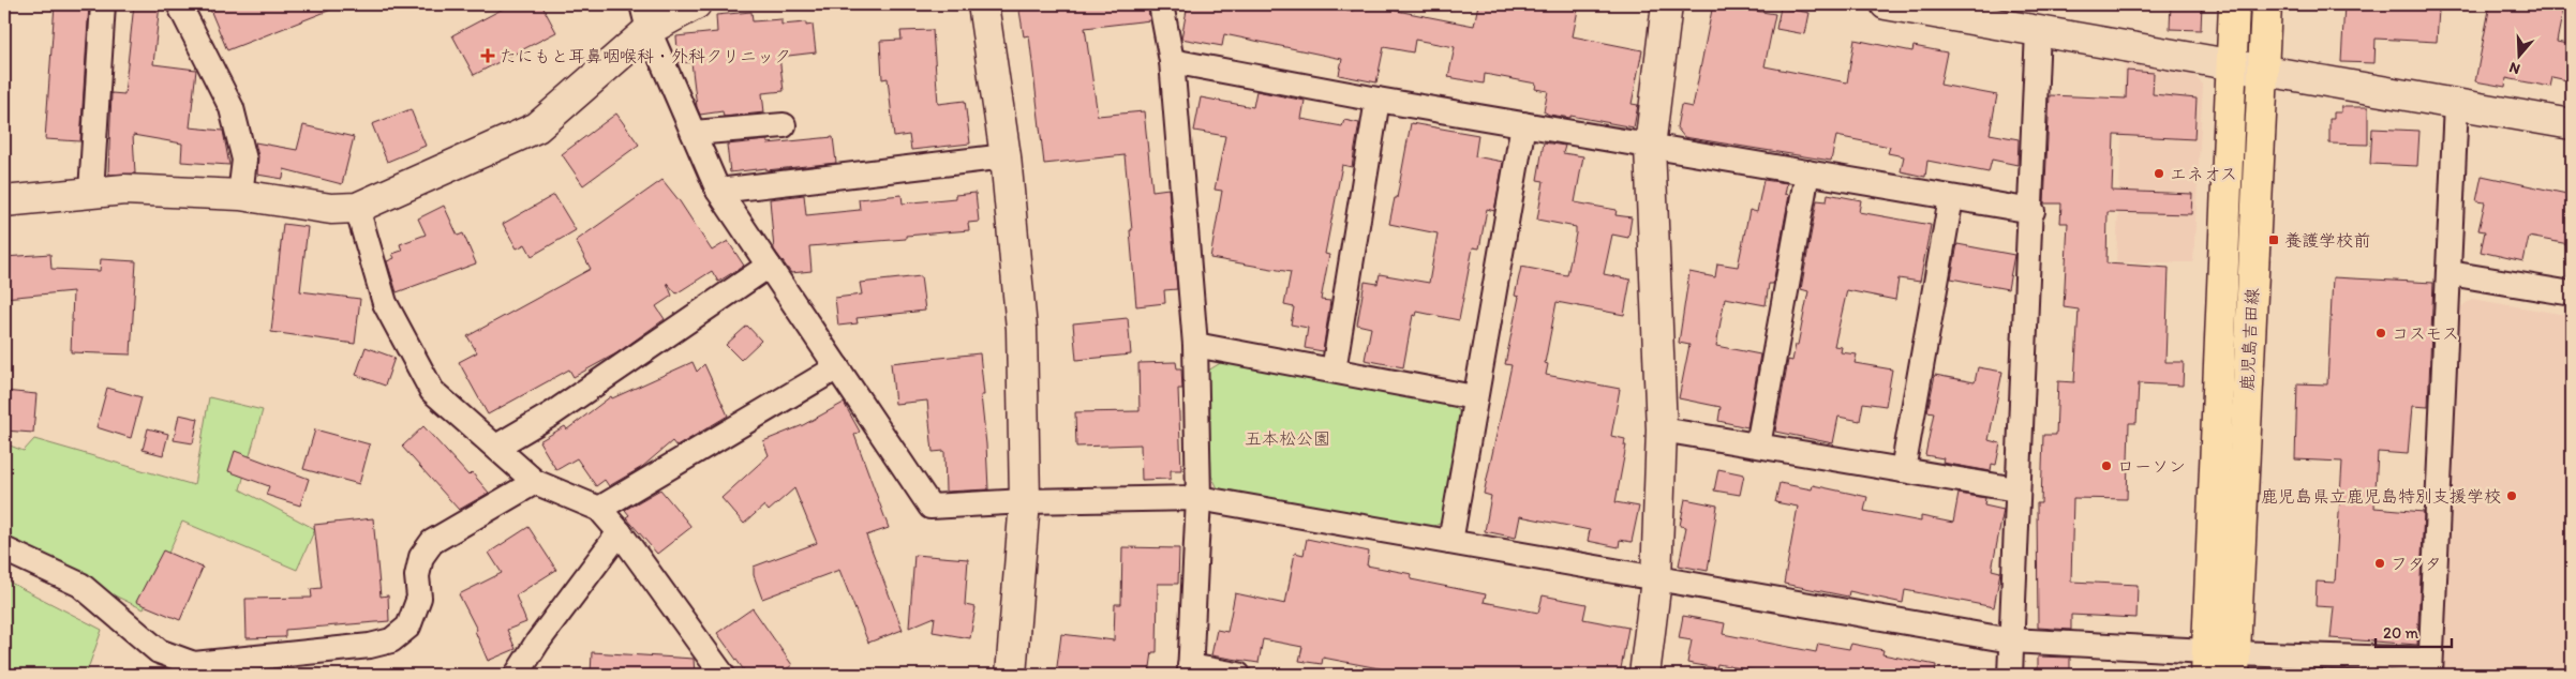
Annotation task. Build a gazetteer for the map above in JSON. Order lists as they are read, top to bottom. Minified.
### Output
{"streets":{"main road":["鹿児島吉田線"]},"parks":["五本松公園"],"places":{"health":["たにもと耳鼻咽喉科・外科クリニック"],"other":["エネオス","コスモス","ローソン","鹿児島県立鹿児島特別支援学校","フタタ"],"transit":["養護学校前"]},"scale_bar":"20 m","north":"bottom"}
